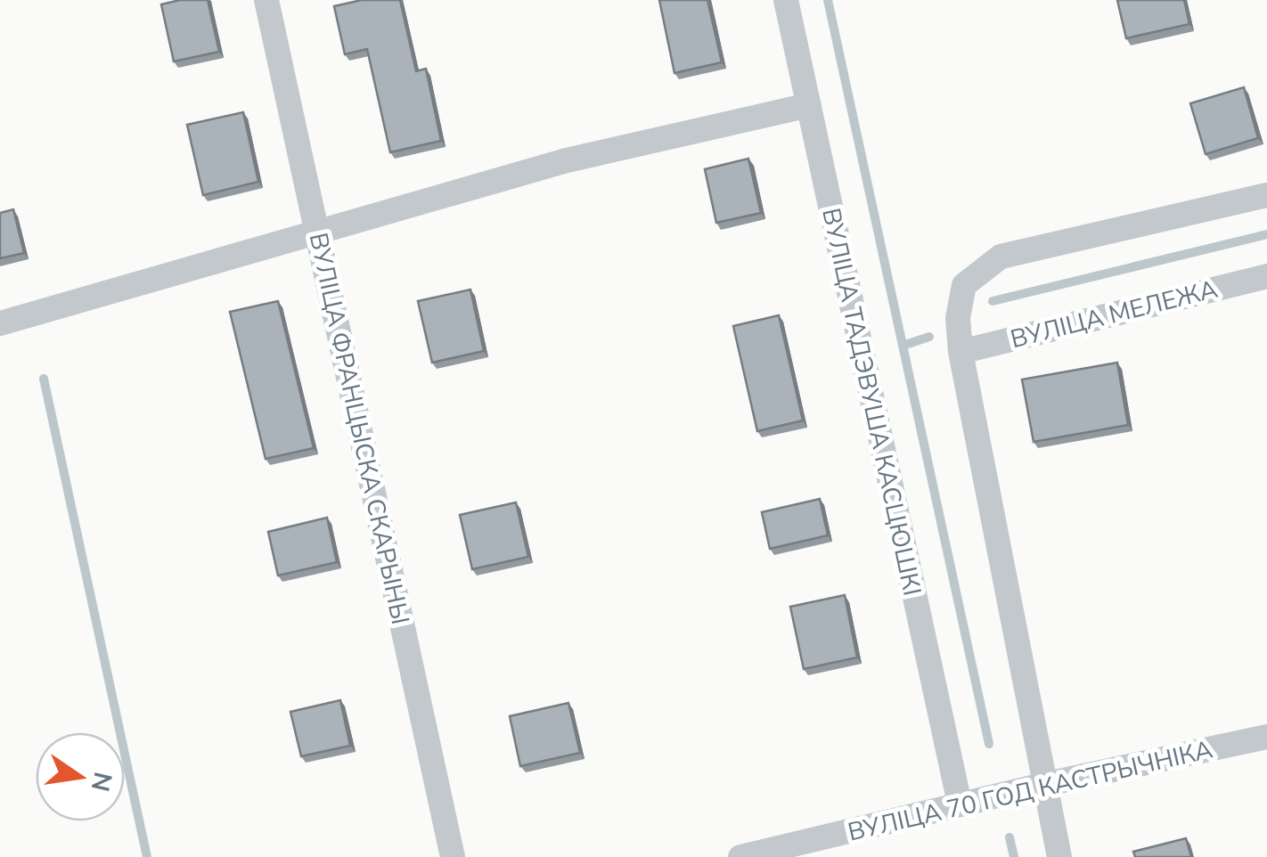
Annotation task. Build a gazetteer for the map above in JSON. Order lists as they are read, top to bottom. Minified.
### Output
{"streets":{"street":["ВУЛІЦА МЕЛЕЖА","ВУЛІЦА ТАДЭВУША КАСЦЮШКІ","ВУЛІЦА ФРАНЦЫСКА СКАРЫНЫ","ВУЛІЦА 70 ГОД КАСТРЫЧНІКА"]},"crossings":[["ВУЛІЦА ТАДЭВУША КАСЦЮШКІ","ВУЛІЦА 70 ГОД КАСТРЫЧНІКА"]],"north":"right"}
